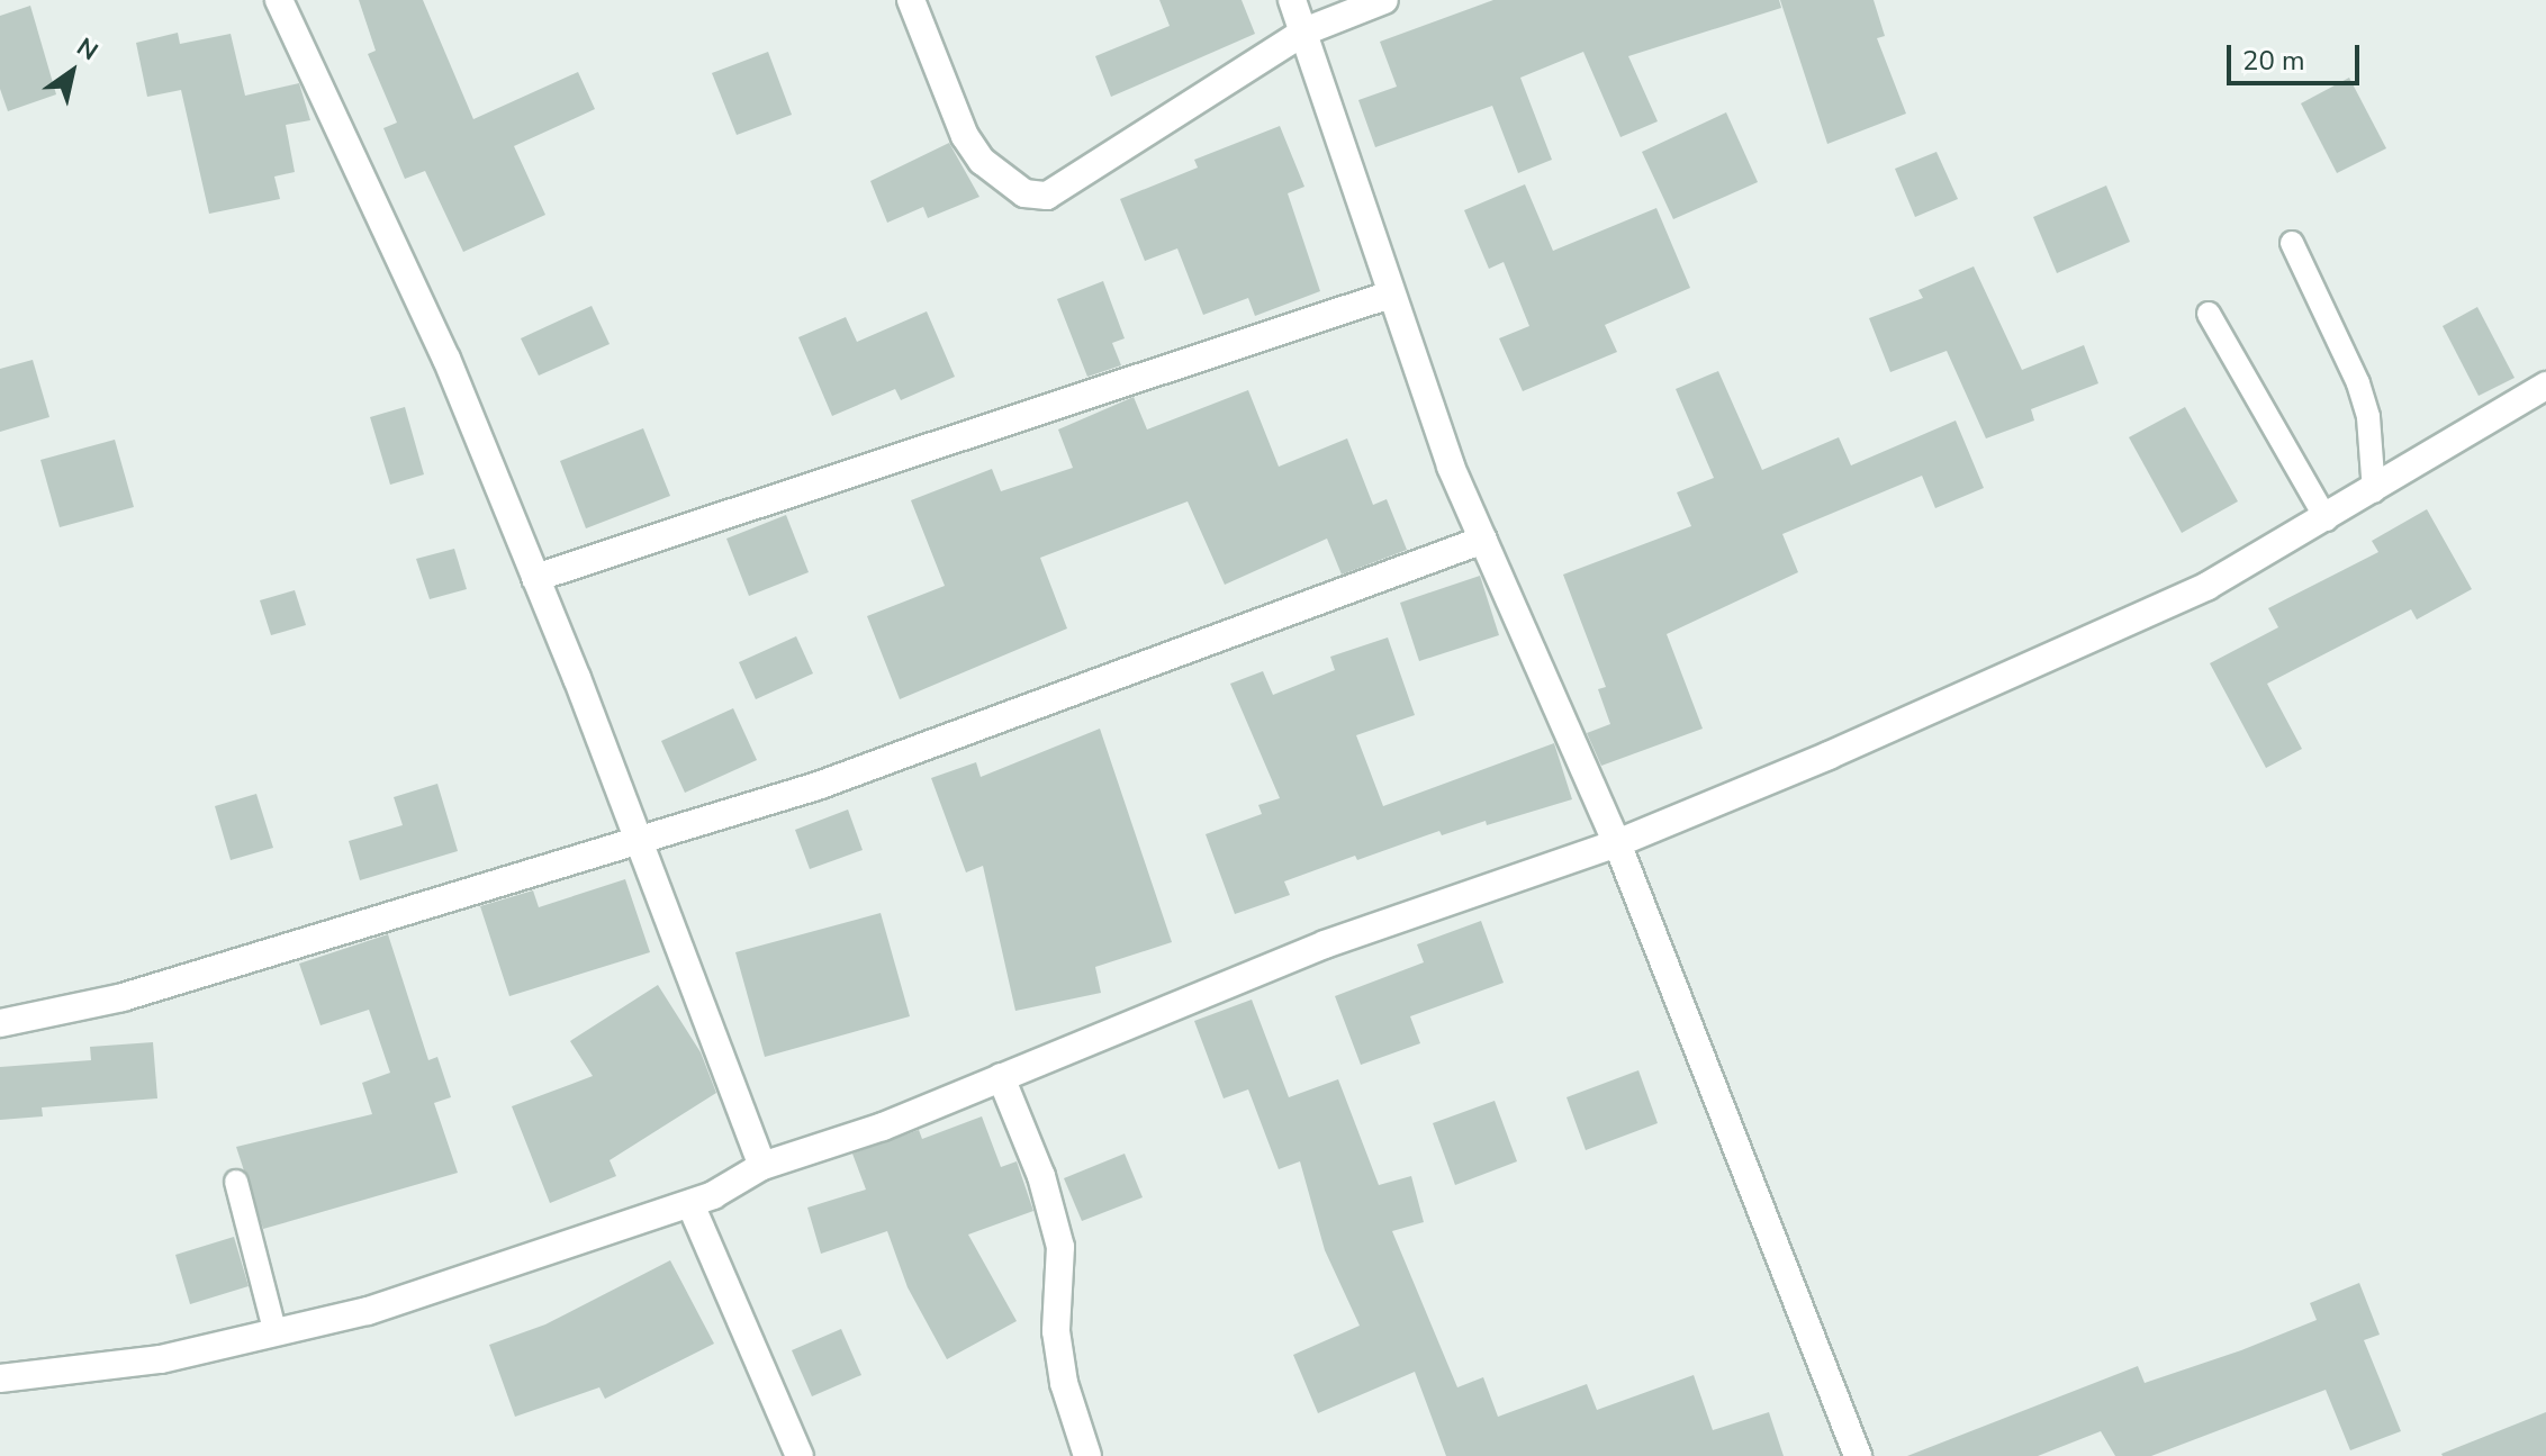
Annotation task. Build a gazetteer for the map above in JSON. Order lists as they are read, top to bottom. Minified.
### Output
{"scale_bar":"20 m","north":"top right"}
